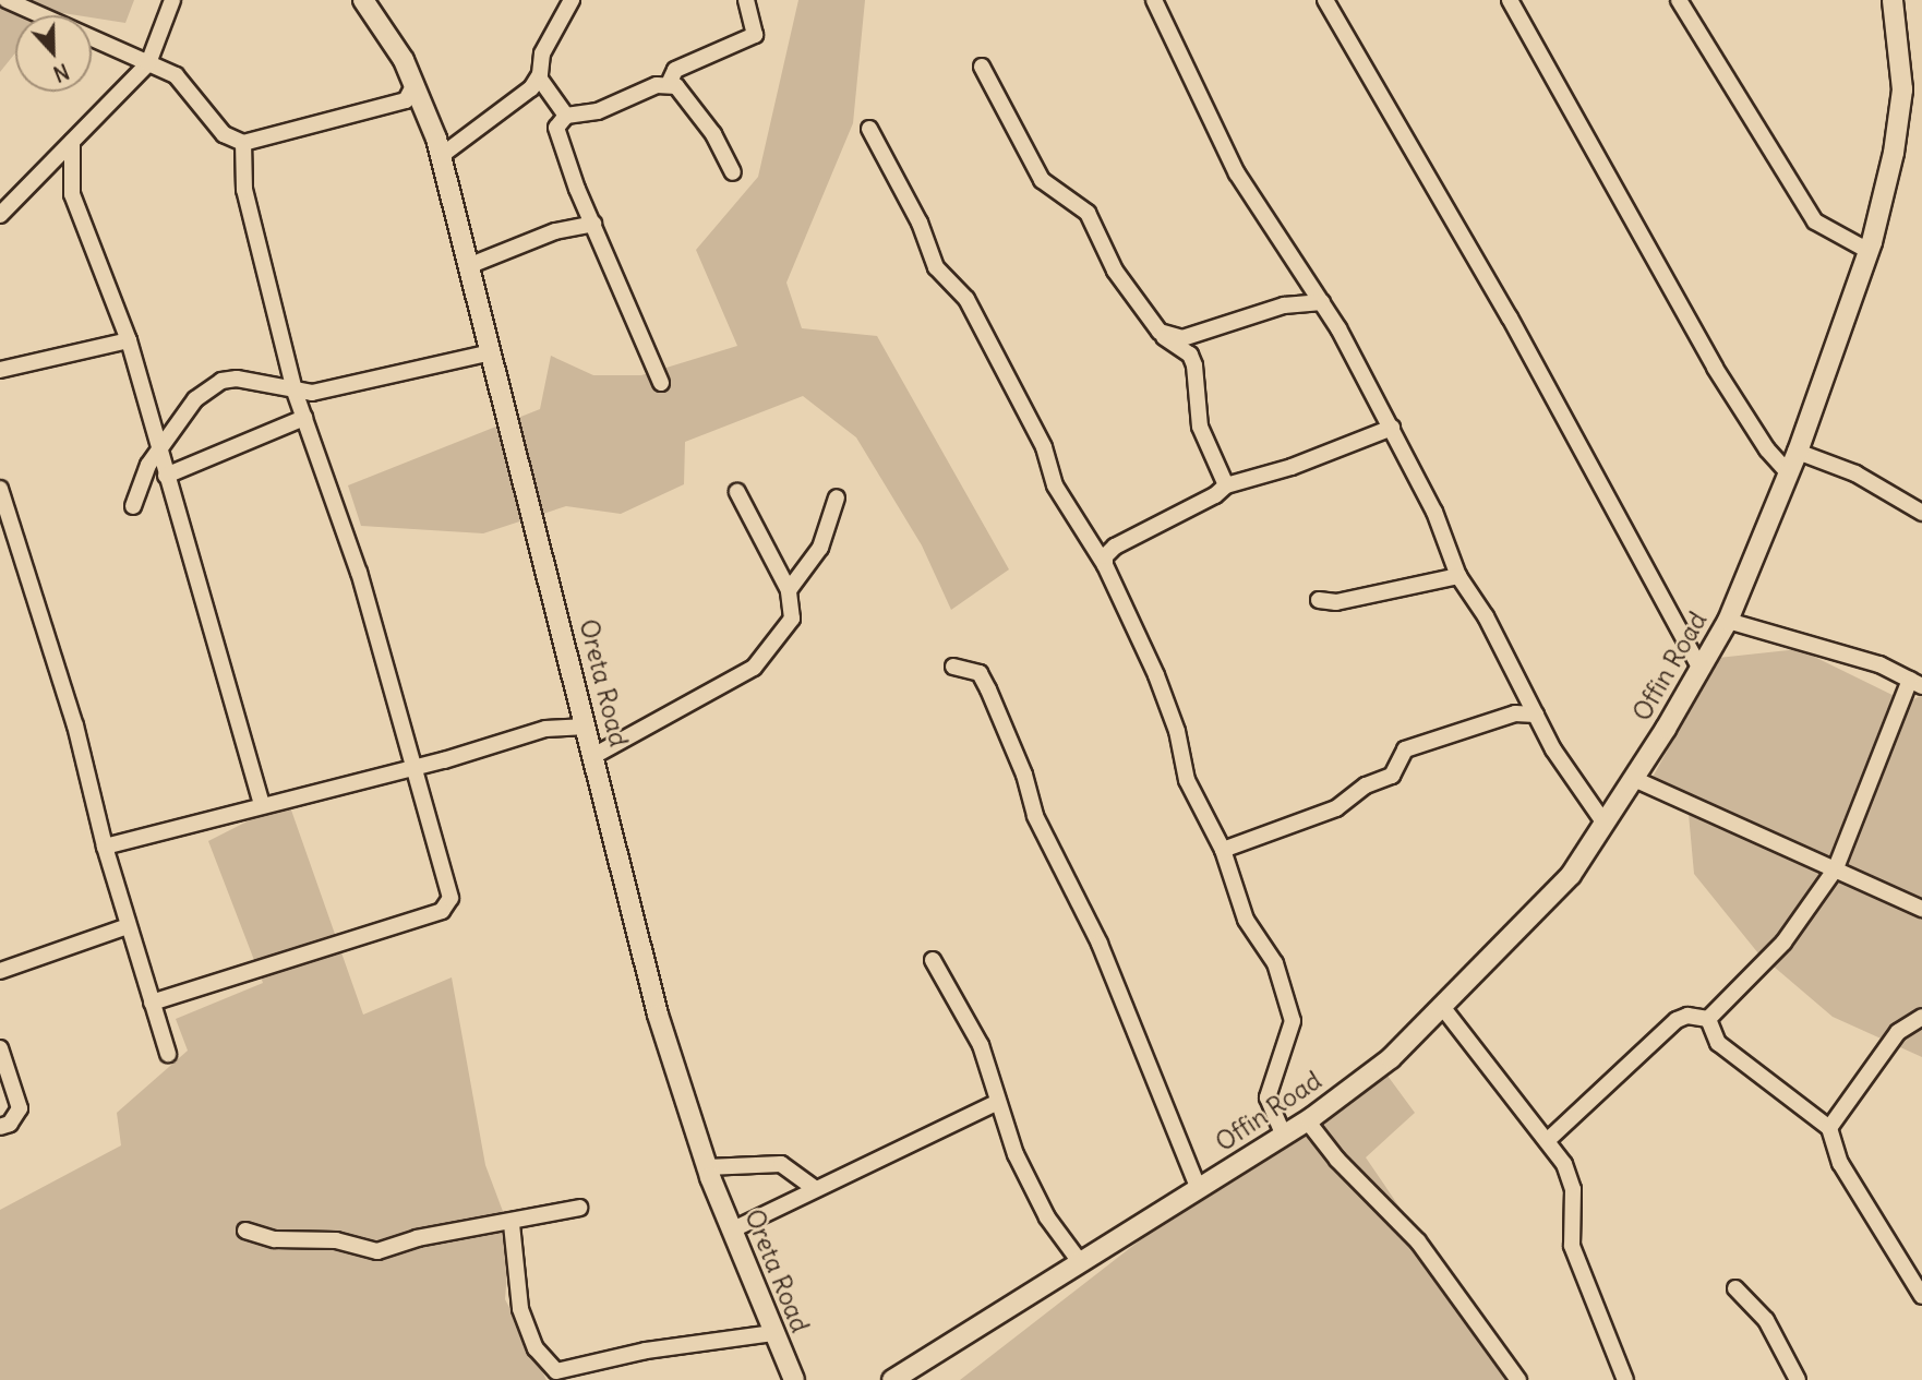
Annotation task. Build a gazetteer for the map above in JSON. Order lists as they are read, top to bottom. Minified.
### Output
{"streets":{"street":["Offin Road","Oreta Road"]},"north":"bottom"}
